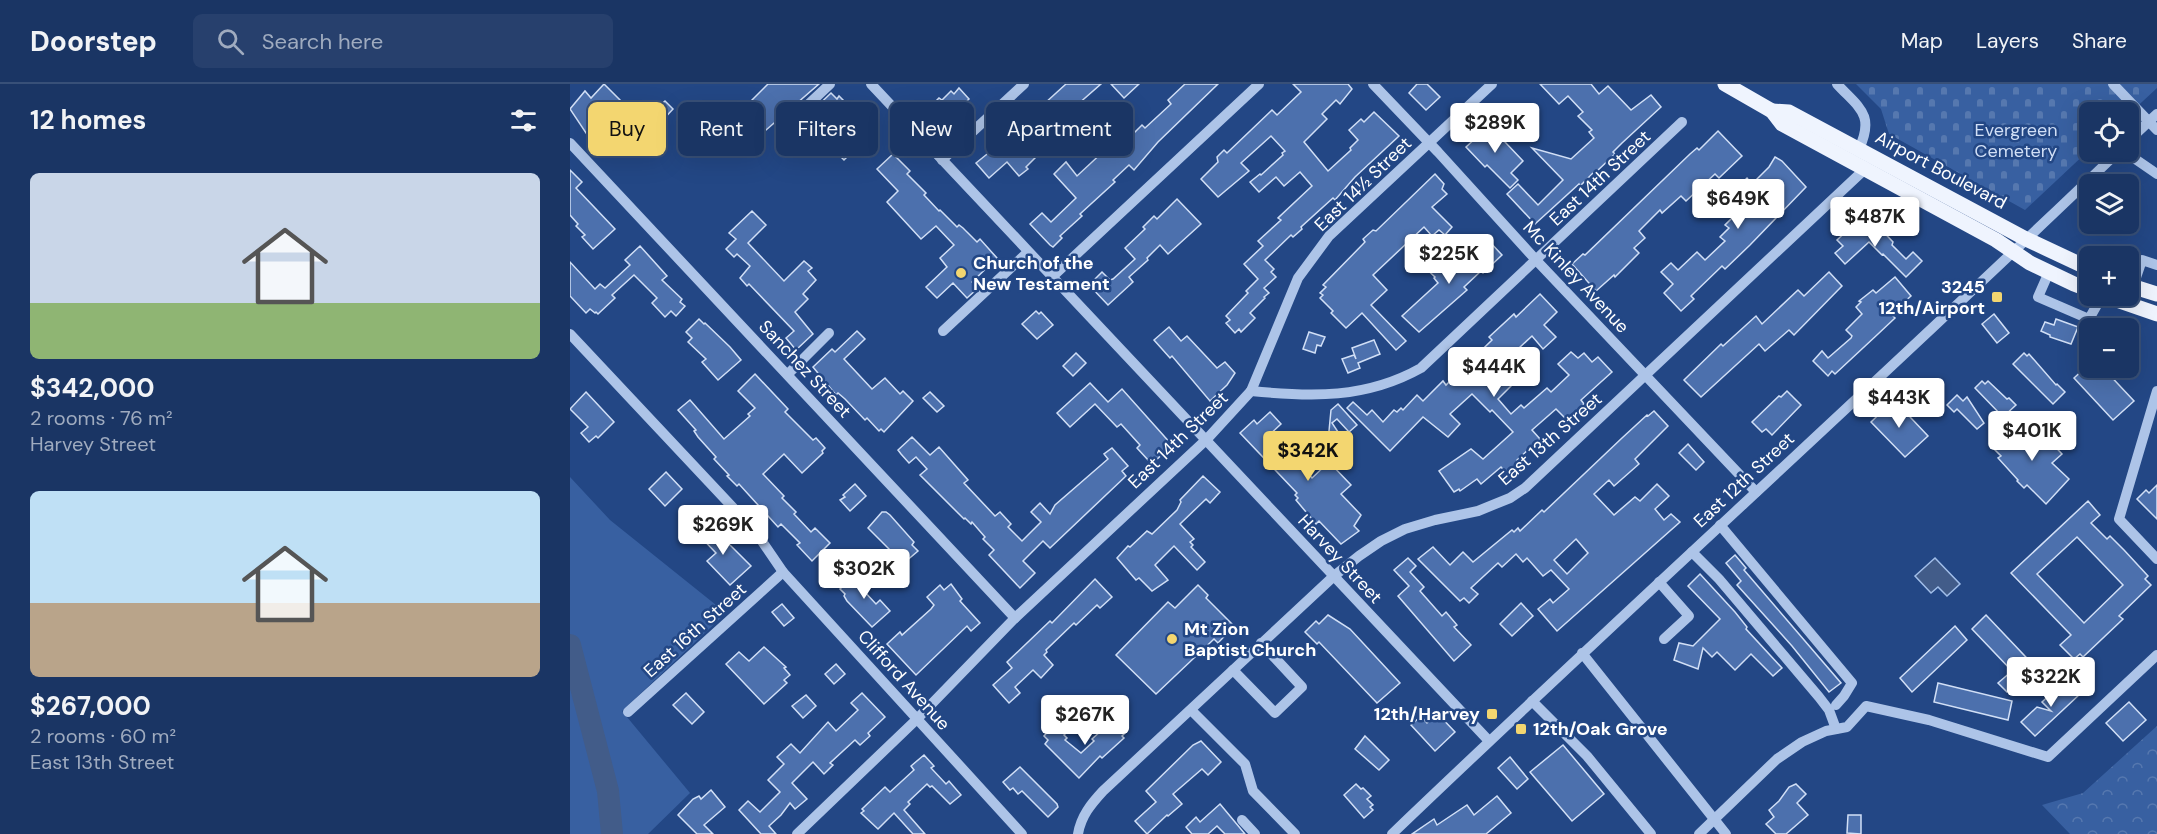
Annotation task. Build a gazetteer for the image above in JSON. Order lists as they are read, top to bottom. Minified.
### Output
{"streets":{"main road":["Airport Boulevard"],"street":["East 14th Street","East 14½ Street","Mc Kinley Avenue","Sanchez Street","East 13th Street","East 12th Street","Harvey Street","East 16th Street","Clifford Avenue"]},"crossings":[["Airport Boulevard","East 13th Street"],["Airport Boulevard","East 12th Street"],["East 14th Street","East 14½ Street"],["East 14th Street","Mc Kinley Avenue"],["East 14th Street","Sanchez Street"],["East 14th Street","Harvey Street"],["East 14th Street","Clifford Avenue"],["East 14½ Street","Mc Kinley Avenue"],["Mc Kinley Avenue","East 13th Street"],["Mc Kinley Avenue","East 12th Street"],["East 13th Street","Harvey Street"],["East 12th Street","Harvey Street"],["East 16th Street","Clifford Avenue"]],"parks":["Evergreen Cemetery"],"places":{"other":["Church of the New Testament","Mt Zion Baptist Church"],"transit":["3245 12th/Airport","12th/Harvey","12th/Oak Grove"]},"page":{"header":"Doorstep","search":"Search here","nav":["Map","Layers","Share"],"heading":"12 homes","map_buttons":["+","−"],"chip":["Buy","Rent","Filters","New","Apartment"],"price":["$289K","$649K","$487K","$225K","$444K","$443K","$401K","$342K","$269K","$302K","$322K","$267K"],"list":[{"name":"$342,000","note":"2 rooms · 76 m² · Harvey Street"},{"name":"$267,000","note":"2 rooms · 60 m² · East 13th Street"}]}}
